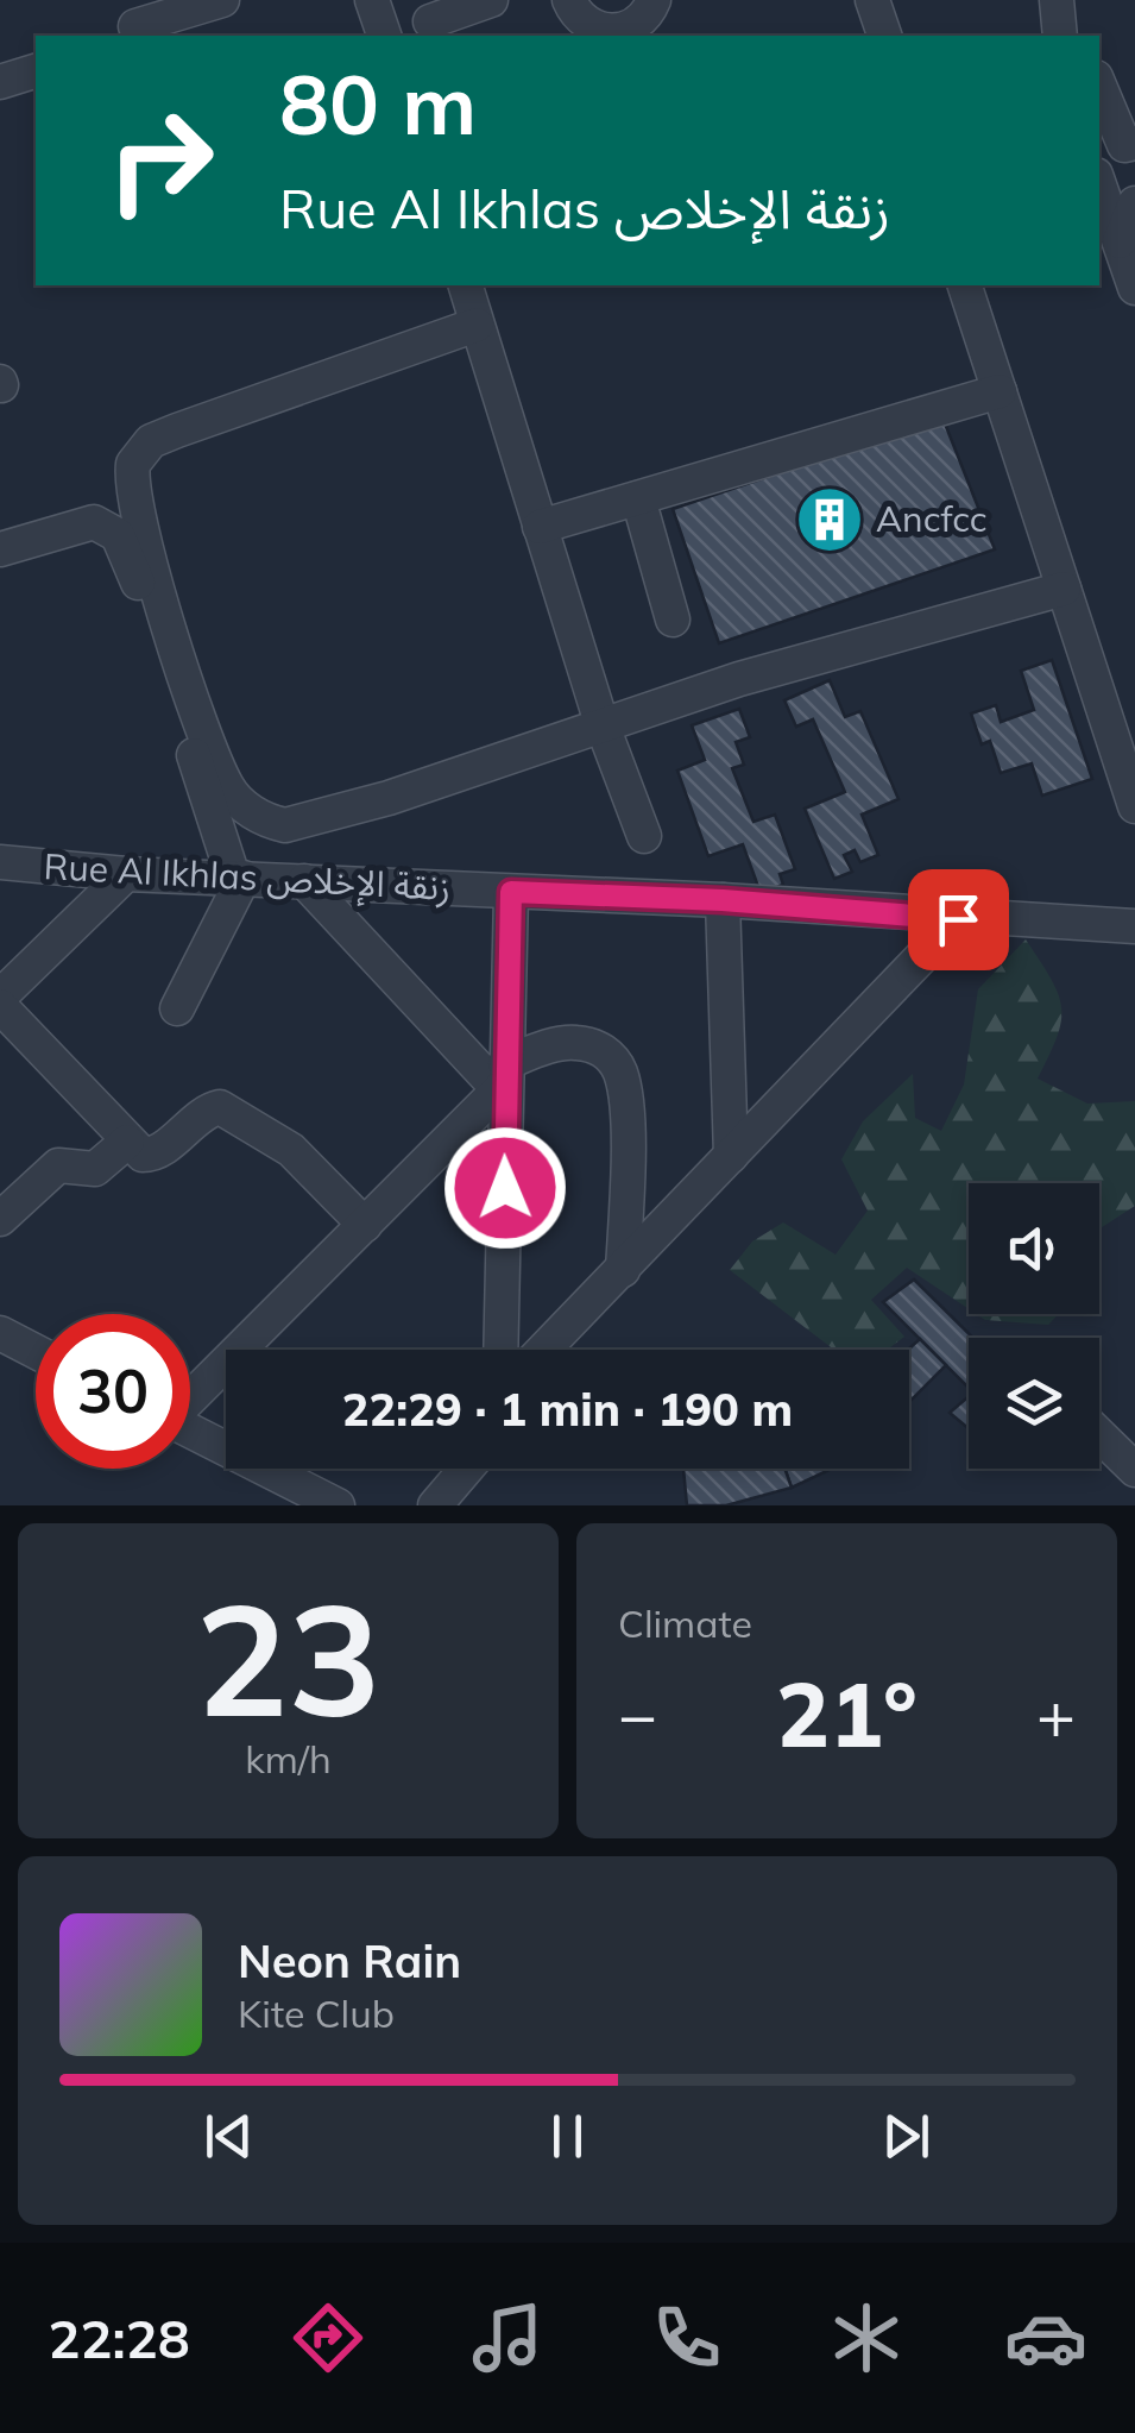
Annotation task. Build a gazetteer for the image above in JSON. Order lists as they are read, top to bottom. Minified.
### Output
{"streets":{"street":["Rue Al Ikhlas زنقة الإخلاص"]},"places":{"building":["Ancfcc"]},"page":{"turn":["80 m","Rue Al Ikhlas زنقة الإخلاص"],"limit":"30","trip":"22:29 · 1 min · 190 m","tile":[["23","km/h"],"Climate"],"heat":["−","21°","+"],"song":["Neon Rain","Kite Club"],"tabs":"22:28"}}
